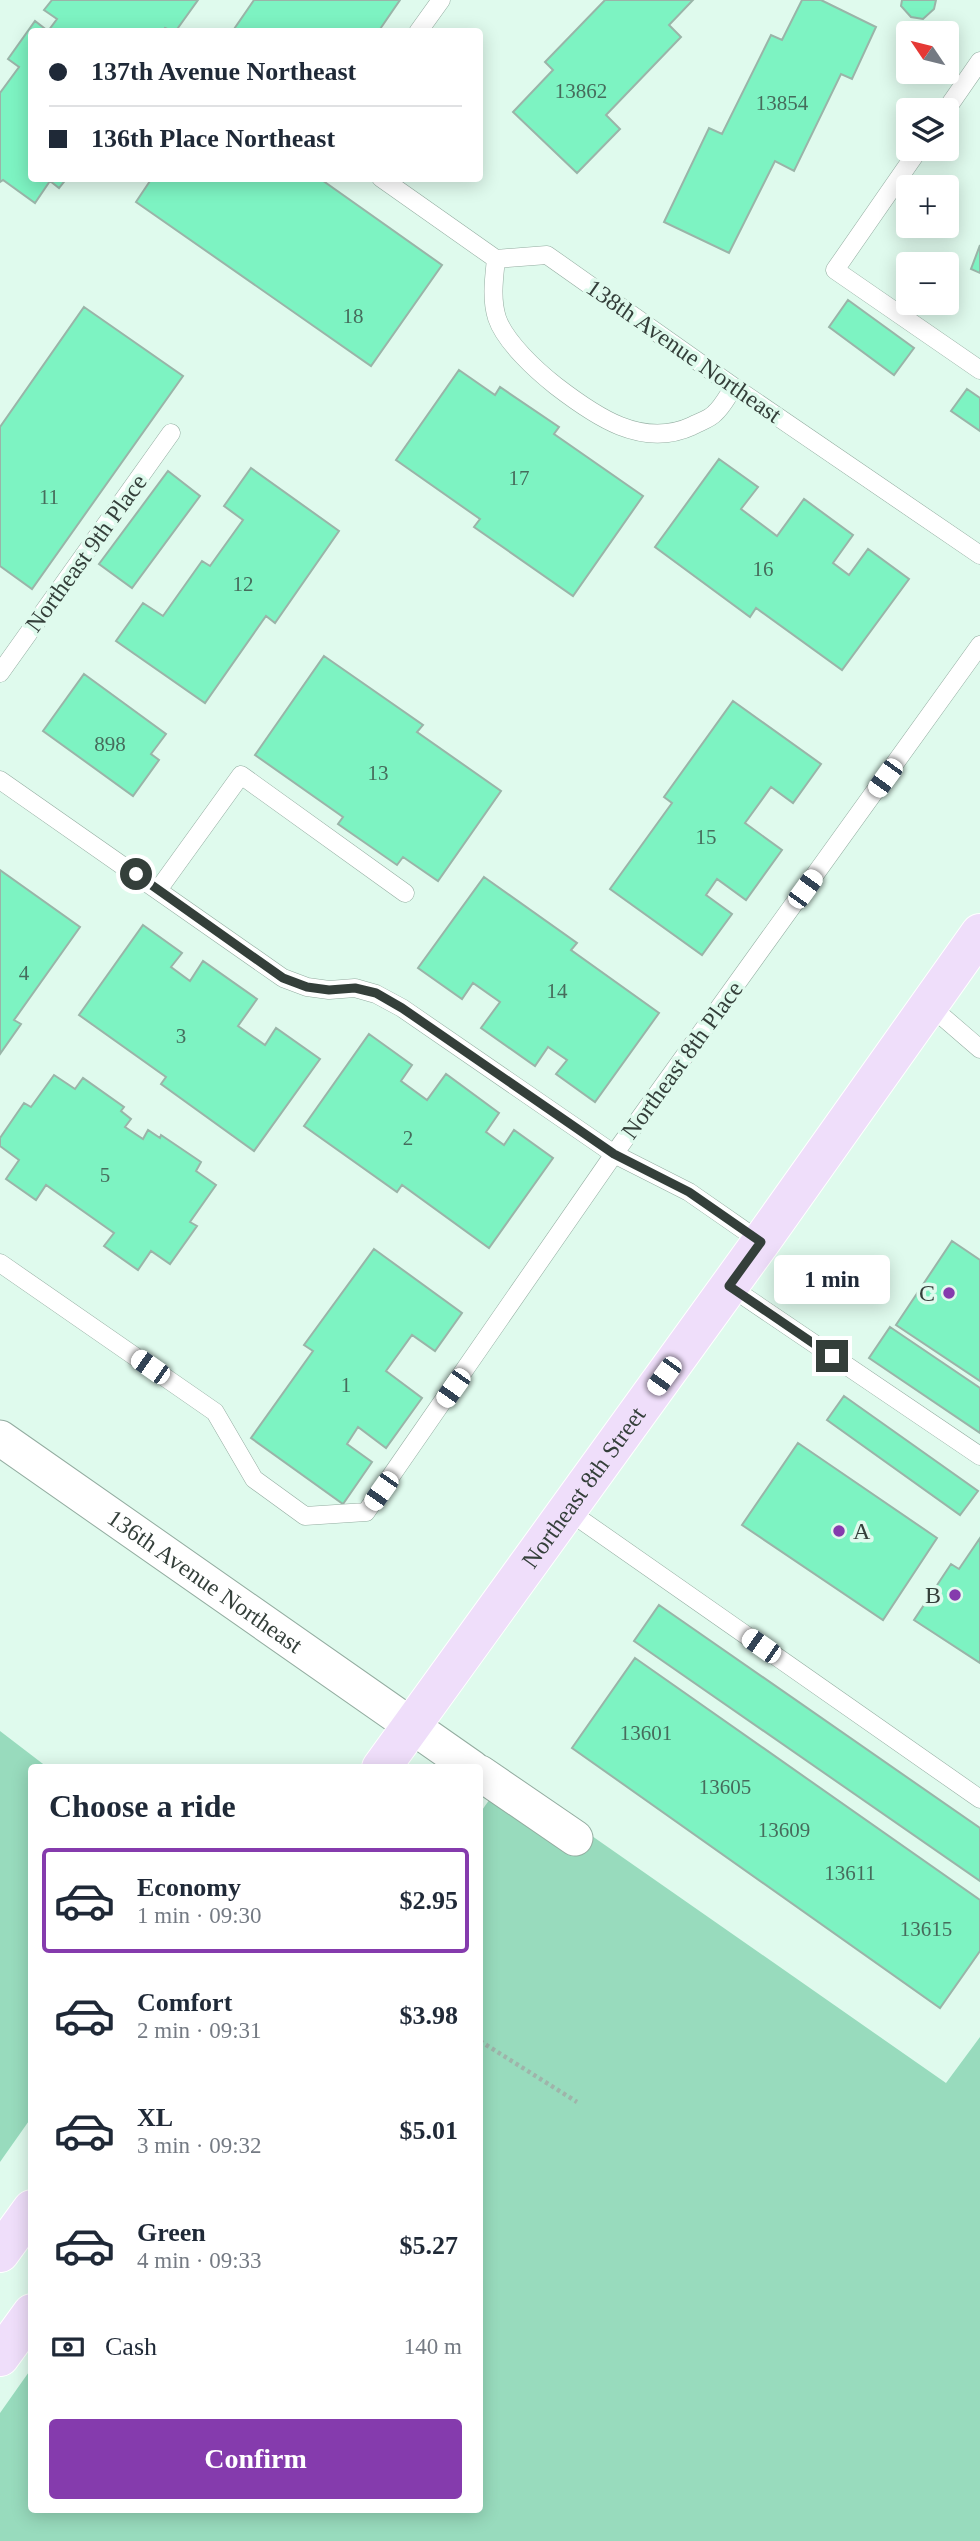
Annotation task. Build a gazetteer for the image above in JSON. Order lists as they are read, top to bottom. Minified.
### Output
{"streets":{"main road":["Northeast 8th Street"],"street":["136th Avenue Northeast"],"lane":["138th Avenue Northeast","Northeast 9th Place","Northeast 8th Place"]},"crossings":[["Northeast 8th Street","136th Avenue Northeast"]],"places":["C","A","B"],"house_numbers":["13862","13854","18","17","11","16","12","898","13","15","4","14","3","2","5","1","13601","13605","13609","13611","13615"],"north":"top left","page":{"map_buttons":["+","−"],"banner":["137th Avenue Northeast","136th Place Northeast"],"bubble":"1 min","heading":"Choose a ride","list":[{"name":"Economy","note":"1 min · 09:30","value":"$2.95"},{"name":"Comfort","note":"2 min · 09:31","value":"$3.98"},{"name":"XL","note":"3 min · 09:32","value":"$5.01"},{"name":"Green","note":"4 min · 09:33","value":"$5.27"}],"pay":["Cash","140 m"],"buttons":"Confirm"}}
